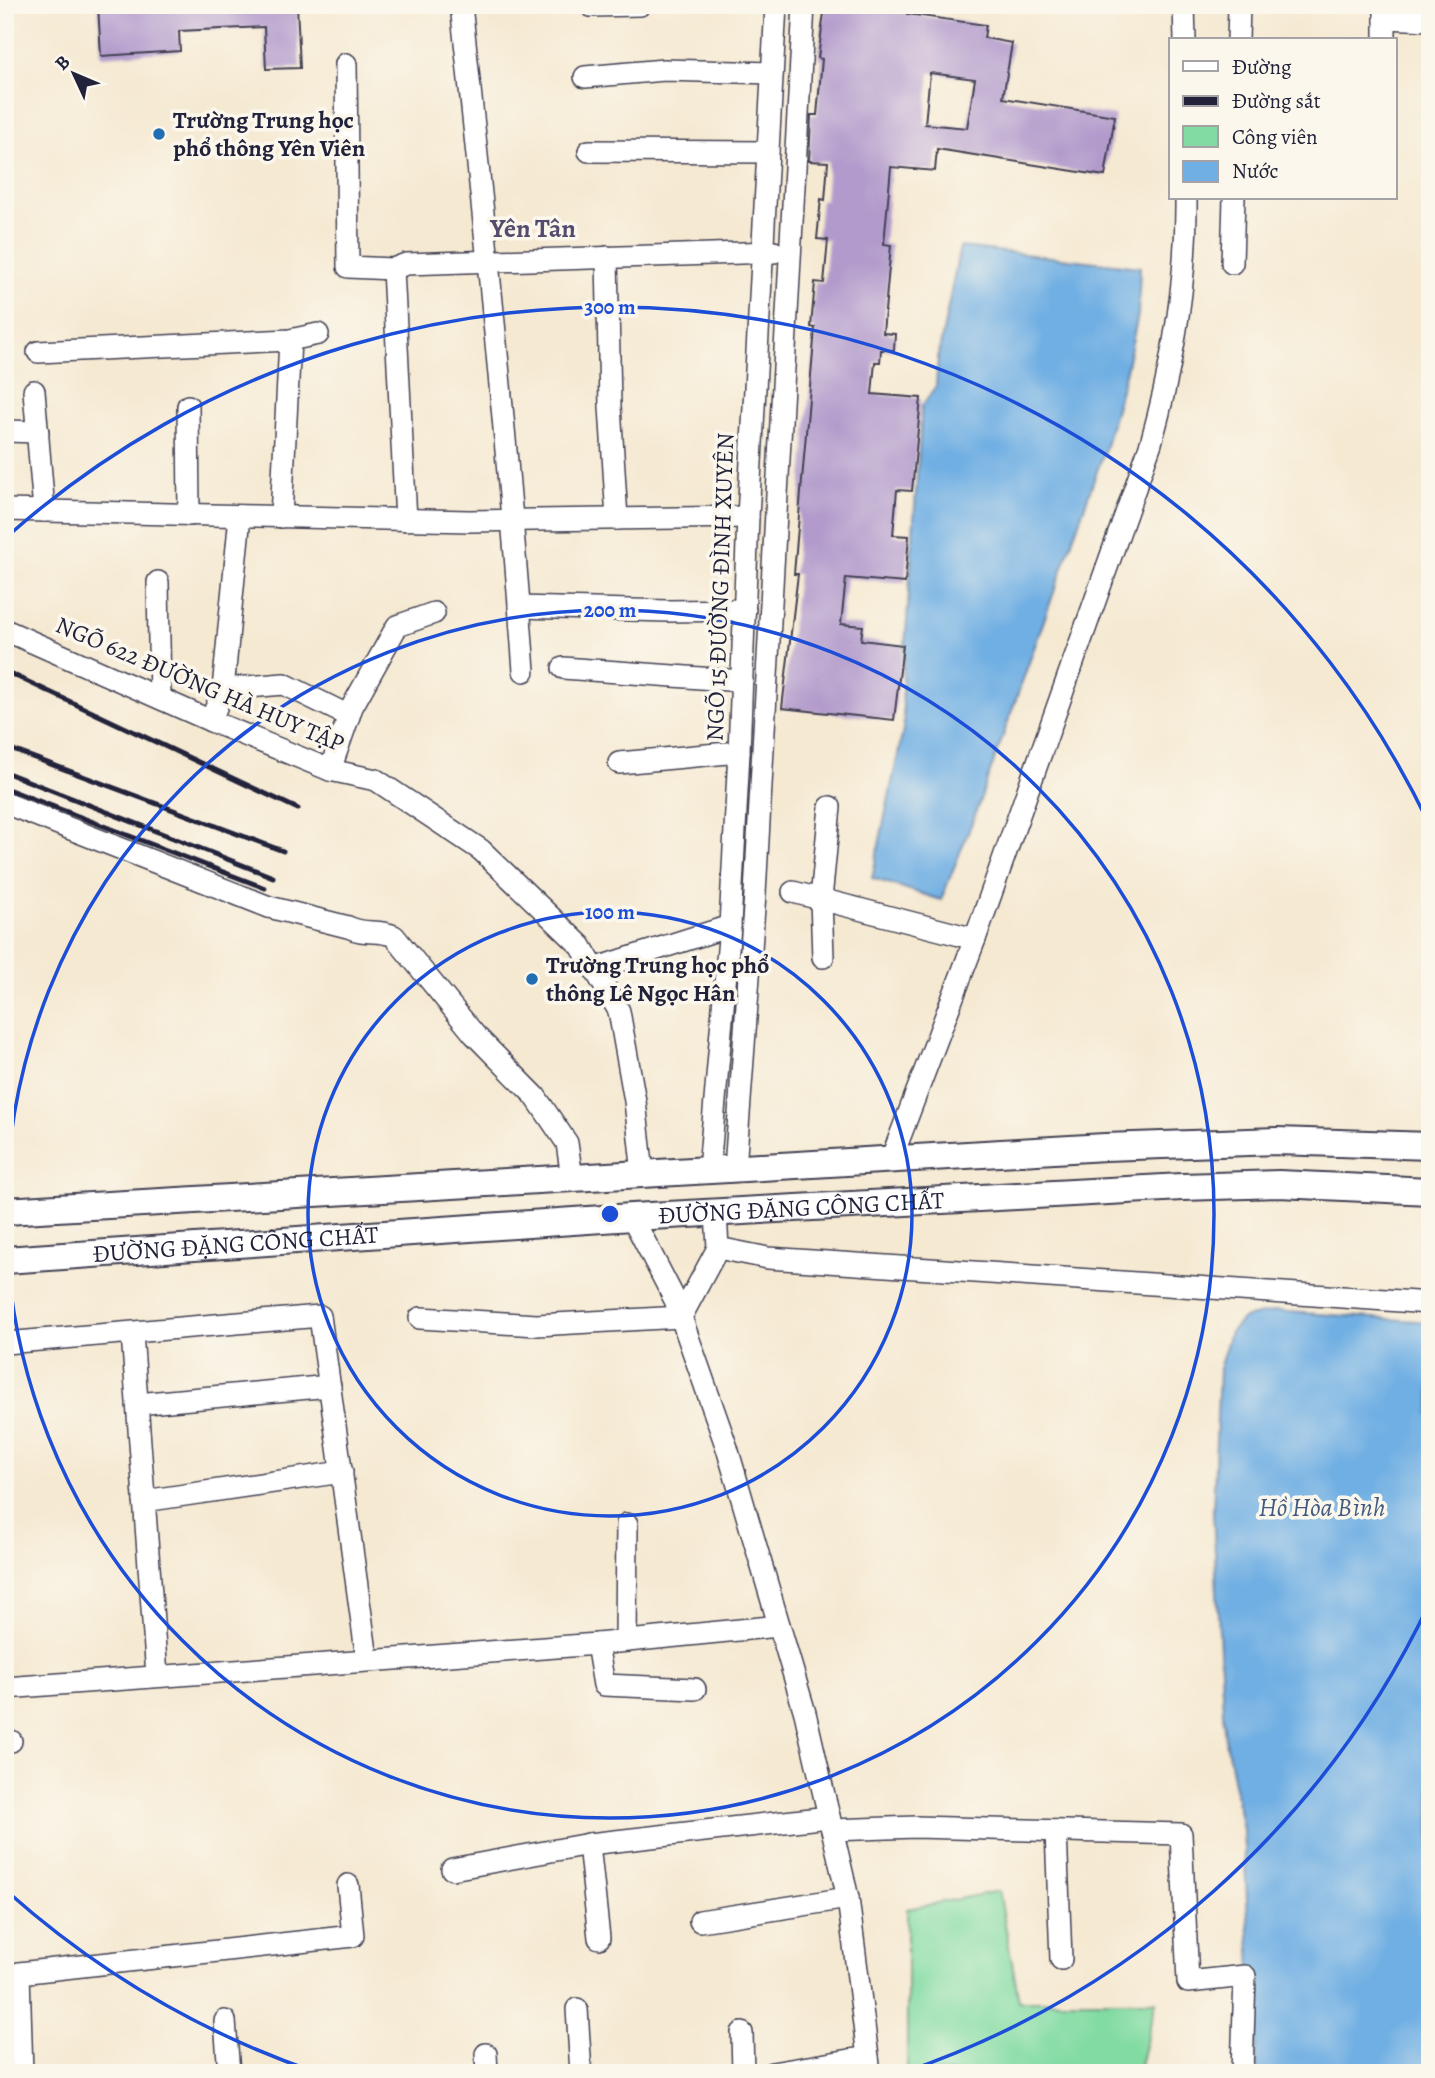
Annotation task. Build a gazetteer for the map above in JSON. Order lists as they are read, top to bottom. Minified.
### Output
{"streets":{"main road":["ĐƯỜNG ĐẶNG CÔNG CHẤT"],"street":["NGÕ 15 ĐƯỜNG ĐÌNH XUYÊN","NGÕ 622 ĐƯỜNG HÀ HUY TẬP"]},"crossings":[["NGÕ 15 ĐƯỜNG ĐÌNH XUYÊN","ĐƯỜNG ĐẶNG CÔNG CHẤT"],["NGÕ 622 ĐƯỜNG HÀ HUY TẬP","ĐƯỜNG ĐẶNG CÔNG CHẤT"]],"districts":["Yên Tân"],"water":["Hồ Hòa Bình"],"places":["Trường Trung học phổ thông Yên Viên","Trường Trung học phổ thông Lê Ngọc Hân"],"legend":["Đường","Đường sắt","Công viên","Nước"],"north":"top left","rings":["300 m","200 m","100 m"]}
